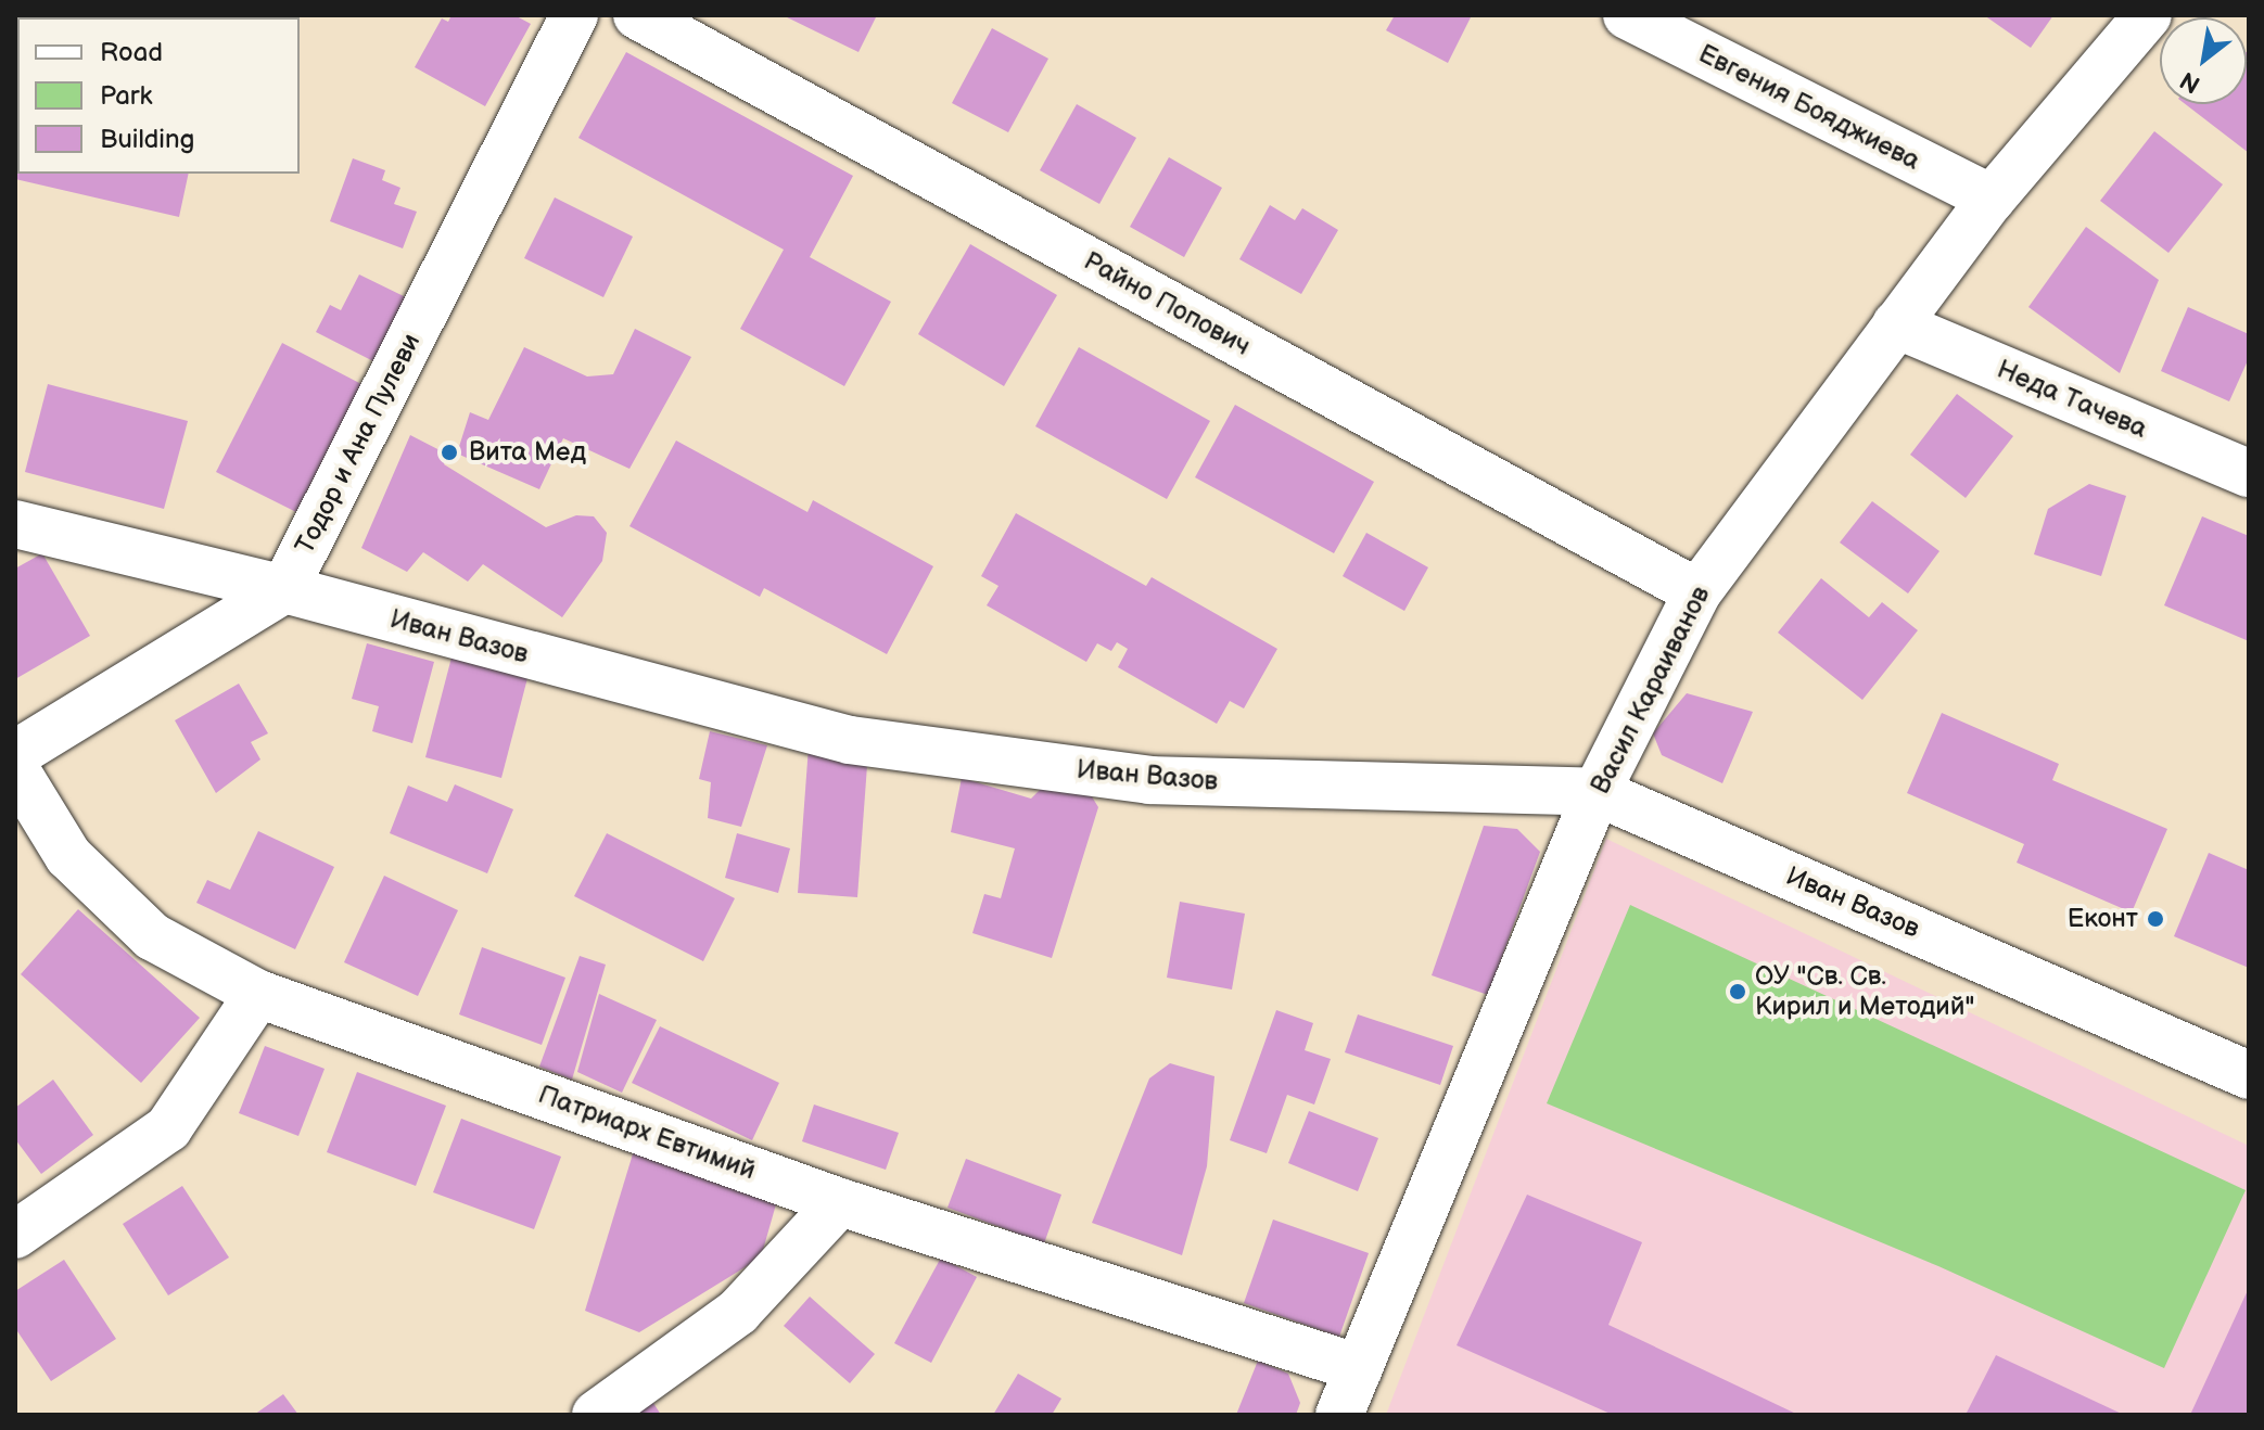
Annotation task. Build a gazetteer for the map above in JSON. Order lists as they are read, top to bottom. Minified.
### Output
{"streets":{"street":["Евгения Бояджиева","Райно Попович","Неда Тачева","Тодор и Ана Пулеви","Иван Вазов","Васил Караиванов","Патриарх Евтимий"]},"crossings":[["Евгения Бояджиева","Васил Караиванов"],["Райно Попович","Васил Караиванов"],["Неда Тачева","Васил Караиванов"],["Тодор и Ана Пулеви","Иван Вазов"],["Иван Вазов","Васил Караиванов"],["Васил Караиванов","Патриарх Евтимий"]],"places":["Вита Мед","Еконт","ОУ \"Св. Св. Кирил и Методий\""],"legend":["Road","Park","Building"],"north":"bottom left"}
